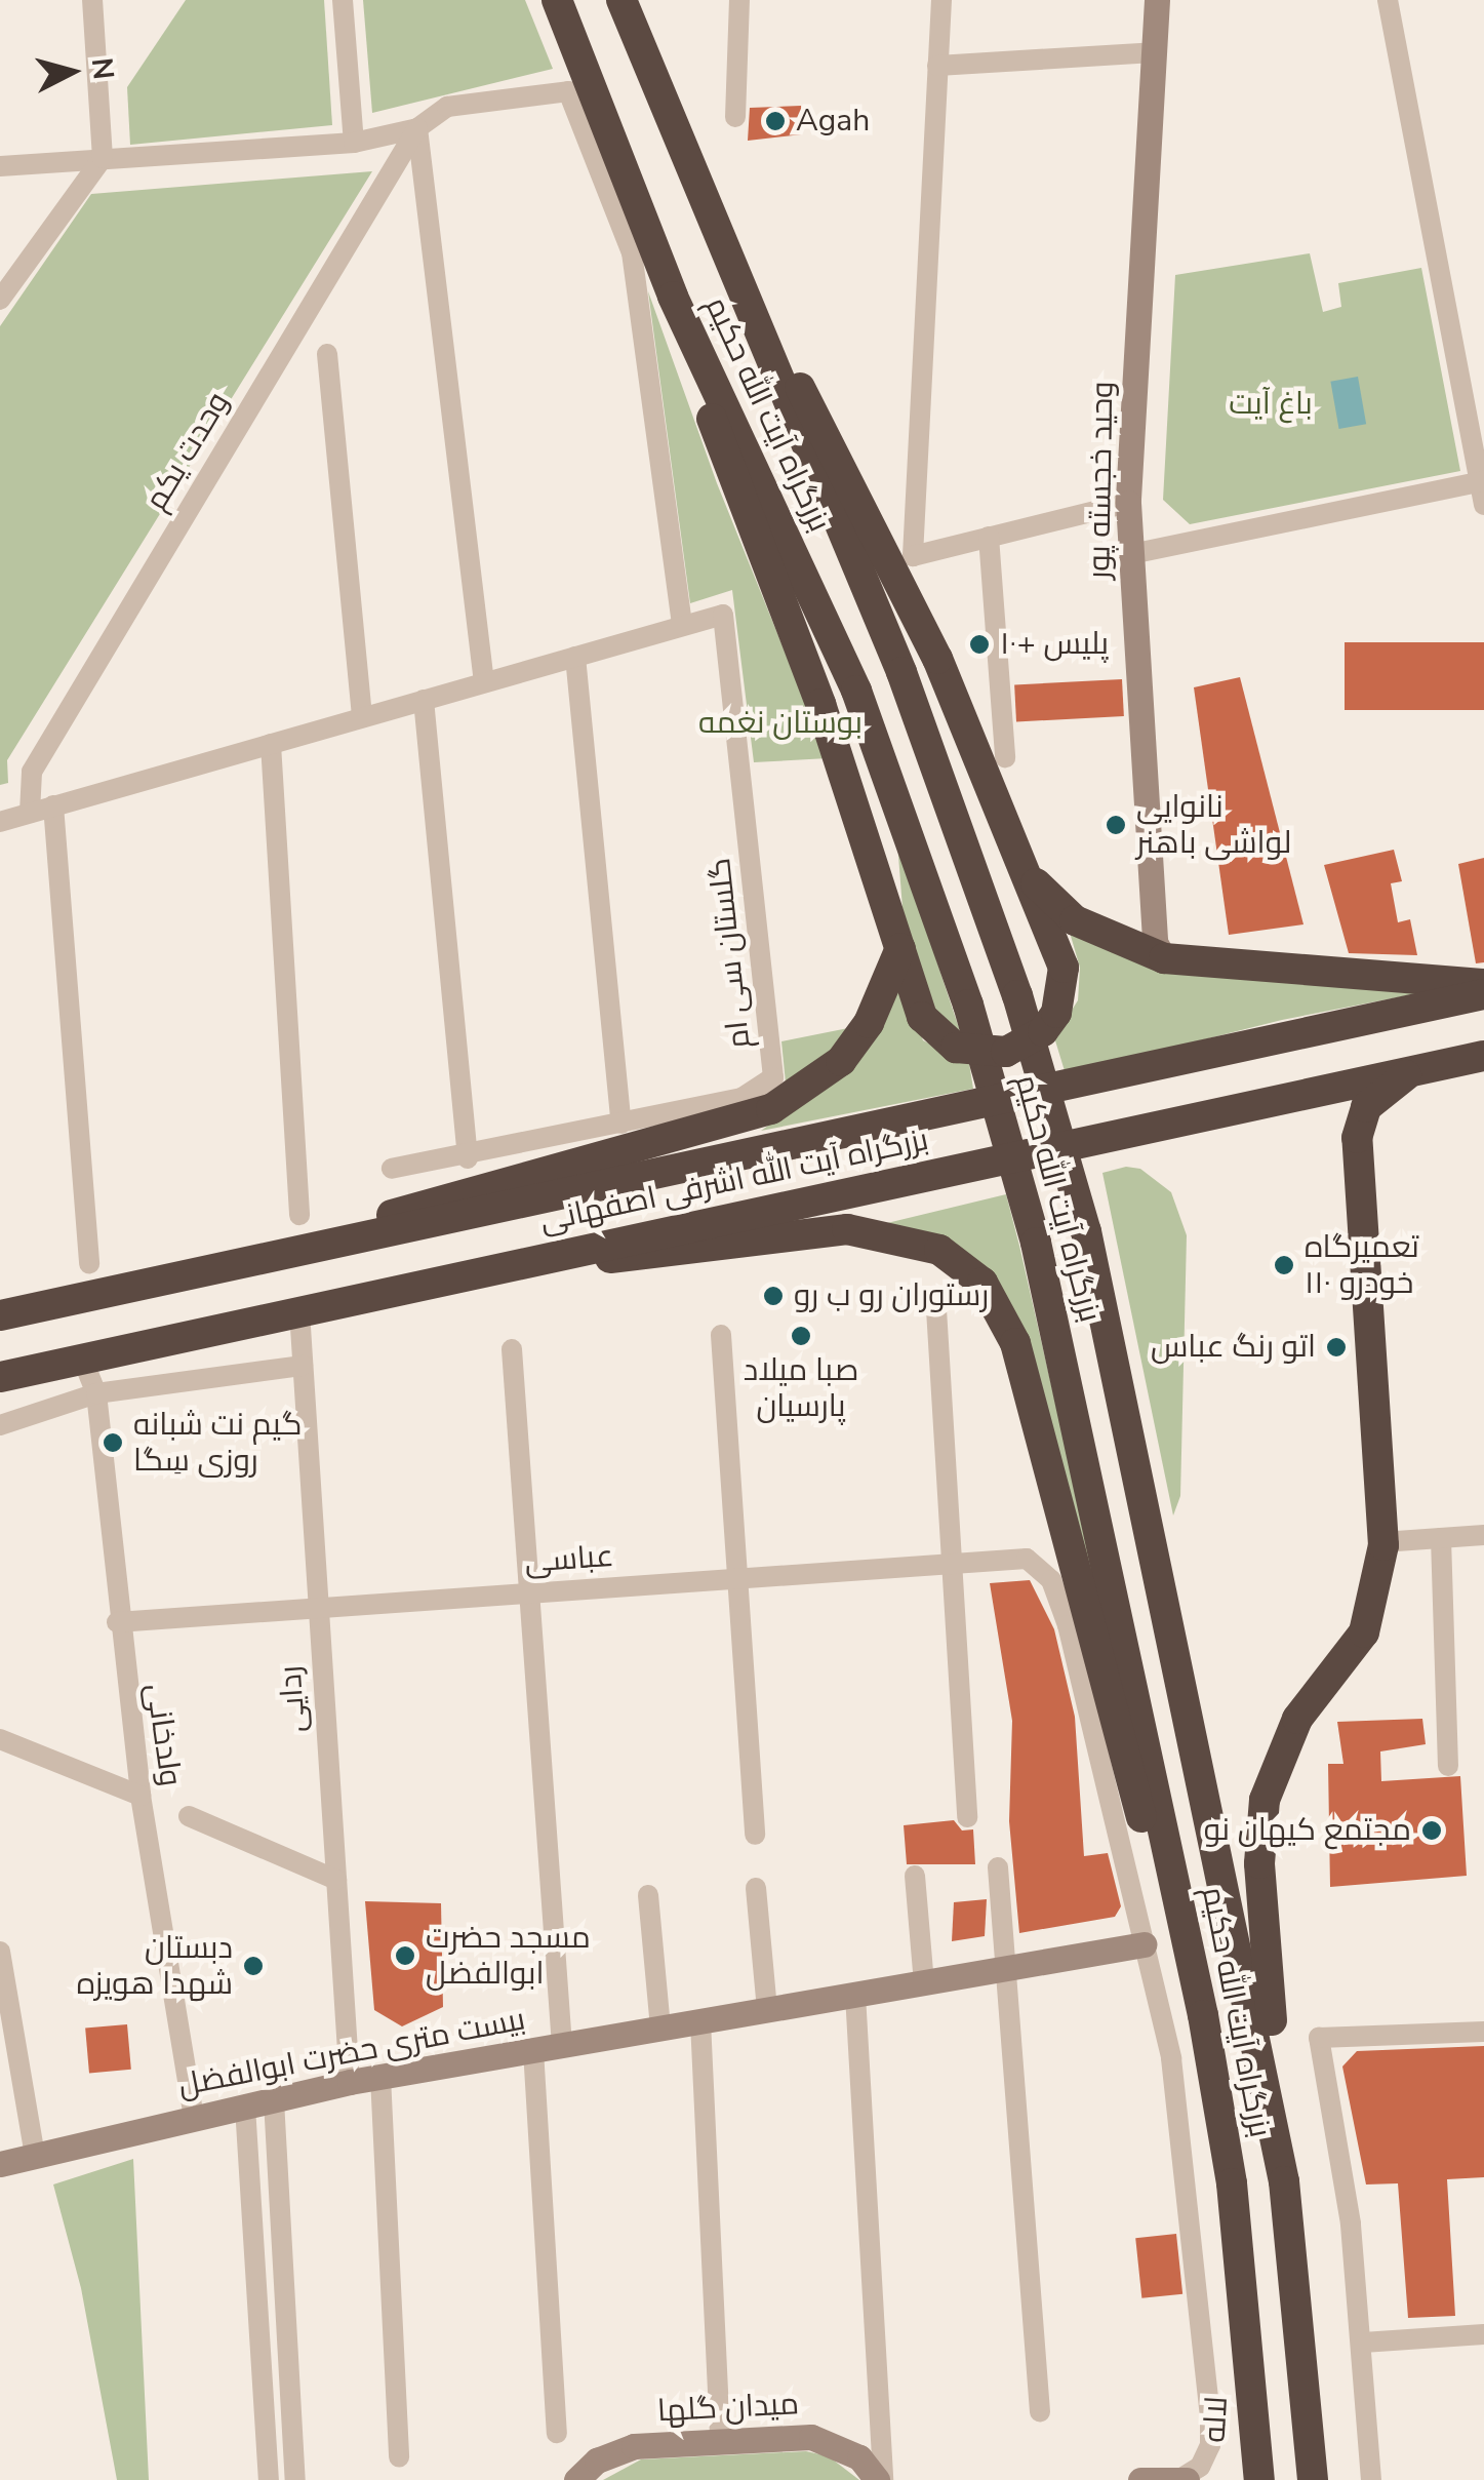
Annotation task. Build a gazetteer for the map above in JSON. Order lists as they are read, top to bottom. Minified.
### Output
{"streets":{"highway":["بزرگراه آیت الله حکیم","بزرگراه آیت الله اشرفی اصفهانی"],"street":["وحدت یکم","وحید خجسته پور","گلستان سی ام","عباسی","ردایی","ولدخانی","بیست متری حضرت ابوالفضل","میدان گلها","لاله"]},"crossings":[["بزرگراه آیت الله حکیم","لاله"],["بزرگراه آیت الله اشرفی اصفهانی","ردایی"],["بزرگراه آیت الله اشرفی اصفهانی","ولدخانی"],["عباسی","ردایی"],["عباسی","ولدخانی"],["عباسی","بیست متری حضرت ابوالفضل"],["ردایی","بیست متری حضرت ابوالفضل"],["ولدخانی","بیست متری حضرت ابوالفضل"]],"parks":["باغ آیت","بوستان نغمه"],"places":["Agah","پلیس +۱۰","نانوایی لواشی باهنر","تعمیرگاه خودرو ۱۱۰","رستوران رو ب رو","صبا میلاد پارسیان","اتو رنگ عباس","گیم نت شبانه روزی سِگا","مجتمع کیهان نو","مسجد حضرت ابوالفضل","دبستان شهدا هویزه"],"north":"right"}
